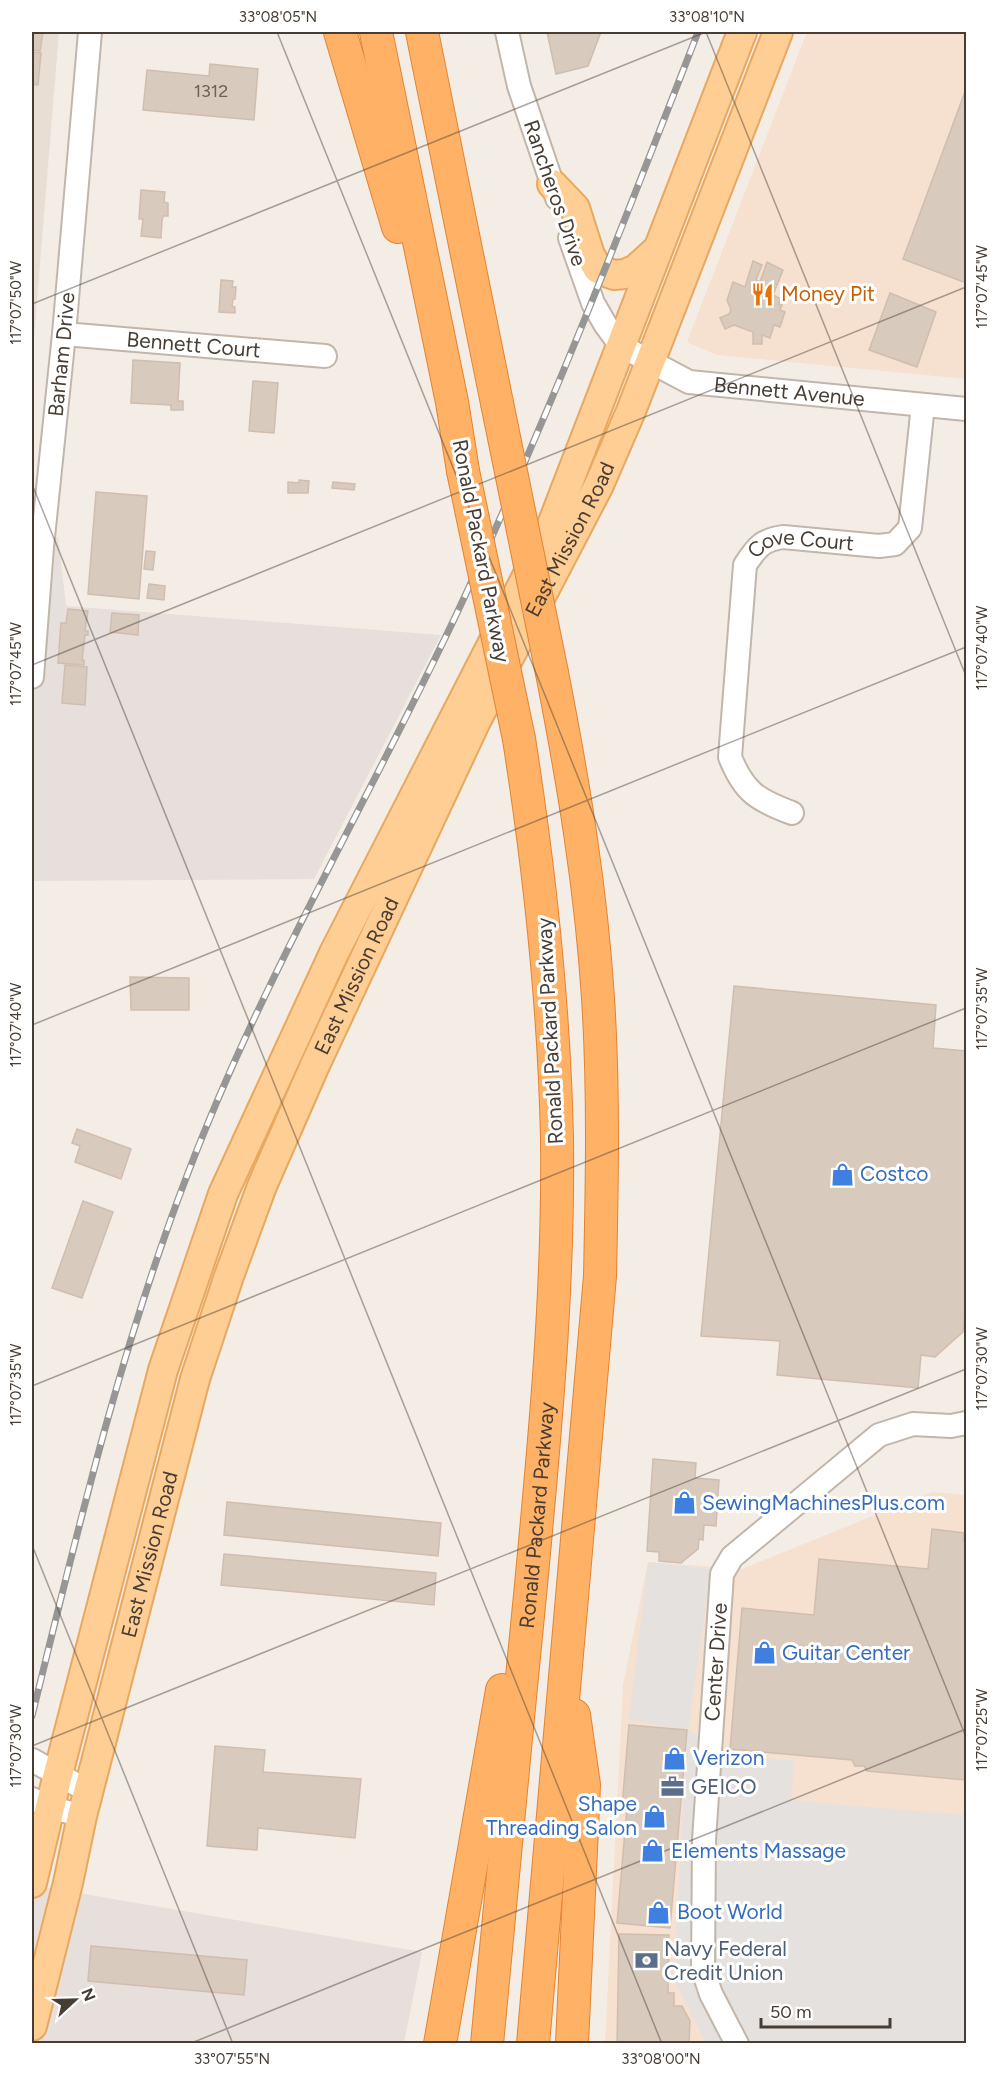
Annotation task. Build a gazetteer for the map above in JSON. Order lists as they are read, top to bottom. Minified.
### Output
{"streets":{"highway":["Ronald Packard Parkway"],"main road":["East Mission Road"],"street":["Rancheros Drive","Bennett Court","Barham Drive","Bennett Avenue","Cove Court","Center Drive"]},"crossings":[["Rancheros Drive","Bennett Avenue"],["Rancheros Drive","East Mission Road"],["Bennett Court","Barham Drive"],["Bennett Avenue","East Mission Road"],["Bennett Avenue","Cove Court"]],"places":{"restaurant":["Money Pit"],"shop":["Costco","SewingMachinesPlus.com","Guitar Center","Verizon","Shape Threading Salon","Elements Massage","Boot World"],"office":["GEICO"],"bank":["Navy Federal Credit Union"]},"house_numbers":["1312"],"scale_bar":"50 m","north":"right","coordinates":["33°08'05\"N","33°08'10\"N","117°07'45\"W","117°07'50\"W","117°07'40\"W","117°07'35\"W","117°07'30\"W","117°07'25\"W","33°07'55\"N","33°08'00\"N"]}
